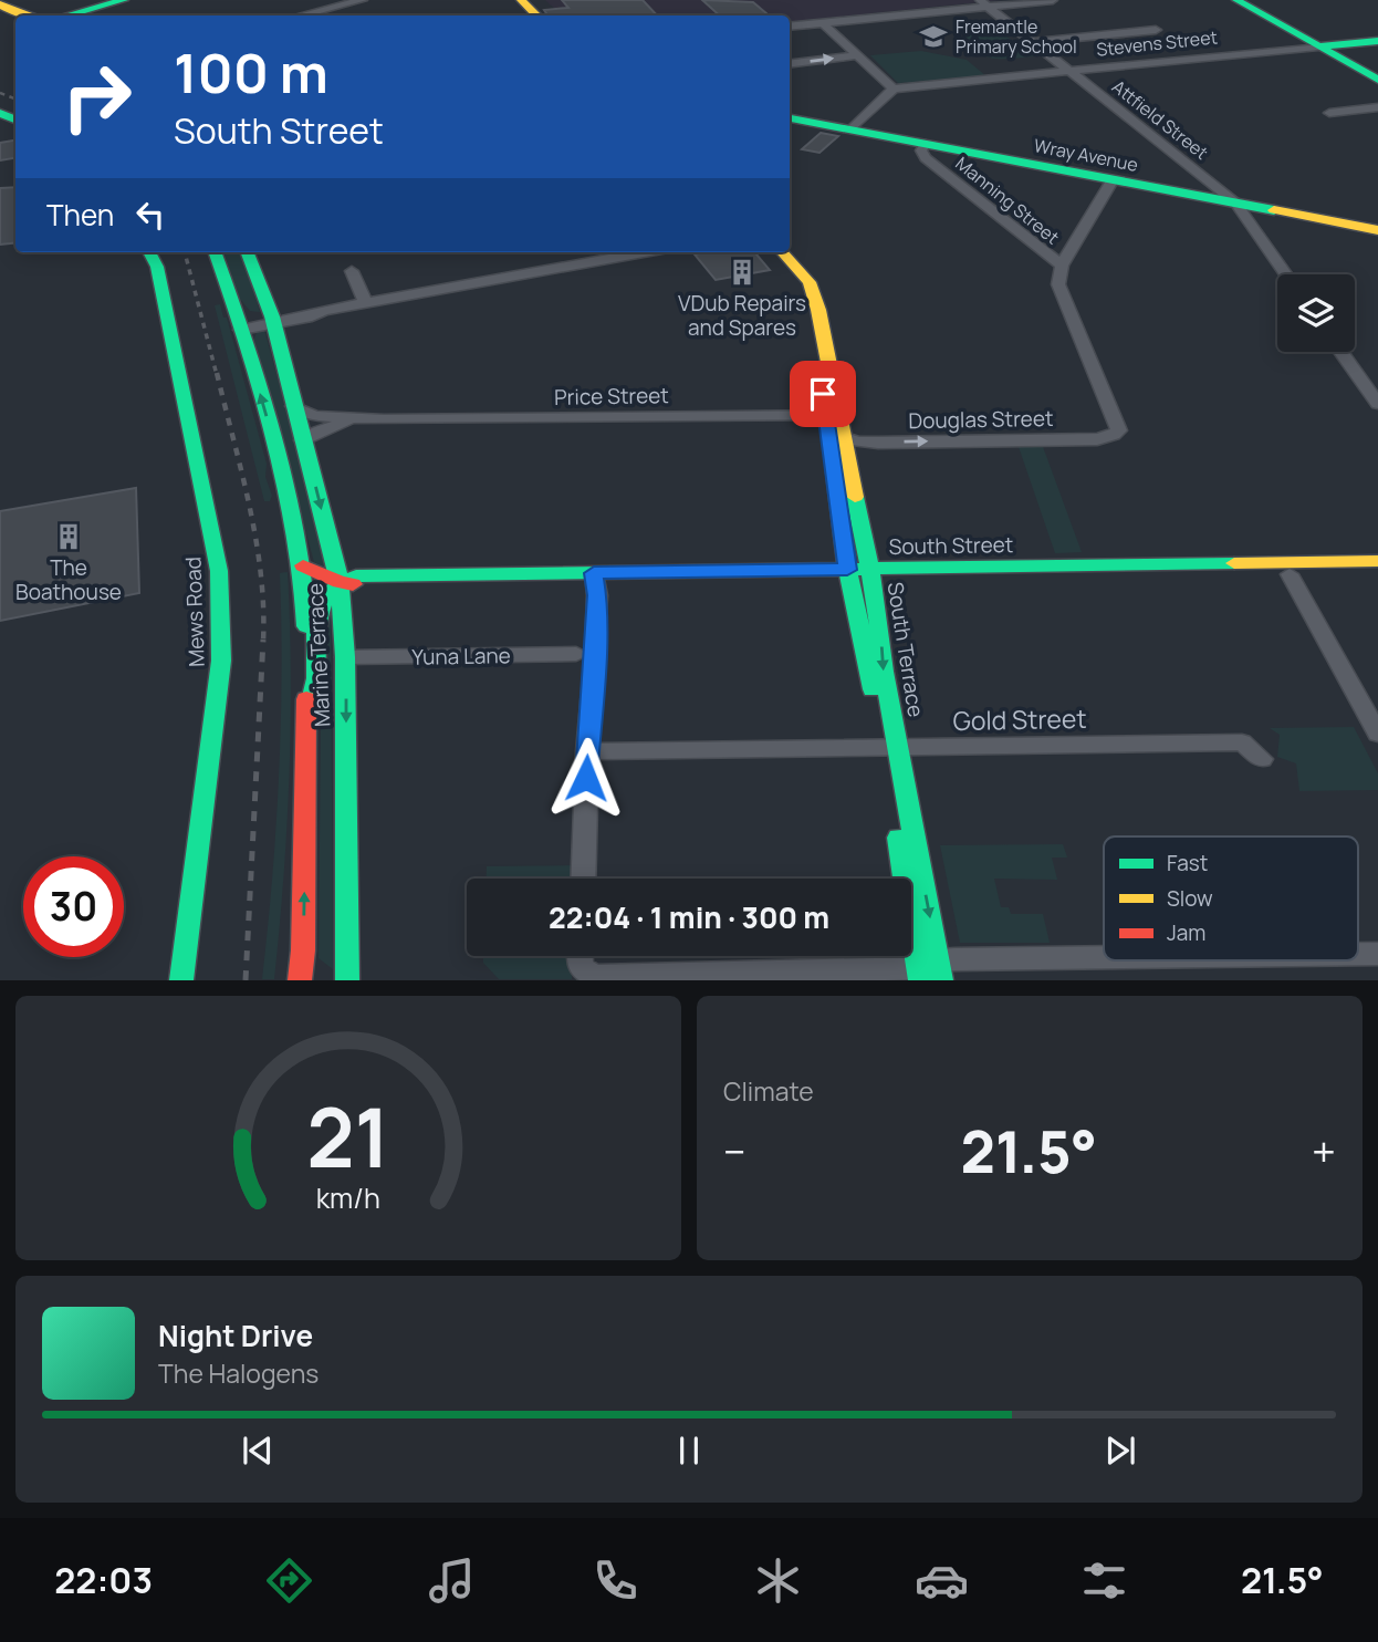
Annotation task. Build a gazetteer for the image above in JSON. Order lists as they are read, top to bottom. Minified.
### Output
{"streets":{"street":["Stevens Street","Attfield Street","Wray Avenue","Manning Street","Price Street","Douglas Street","South Street","Mews Road","South Terrace","Marine Terrace","Yuna Lane","Gold Street"]},"crossings":[["Stevens Street","Attfield Street"],["Attfield Street","Wray Avenue"],["Wray Avenue","Manning Street"],["Manning Street","Douglas Street"],["Price Street","South Terrace"],["Price Street","Marine Terrace"],["Douglas Street","South Terrace"],["South Street","South Terrace"],["South Street","Marine Terrace"],["South Terrace","Gold Street"],["Marine Terrace","Yuna Lane"]],"places":{"school or university":["Fremantle Primary School"],"building":["VDub Repairs and Spares","The Boathouse"]},"legend":["Fast","Slow","Jam"],"page":{"turn":["100 m","South Street"],"then":"Then","limit":"30","trip":"22:04 · 1 min · 300 m","tile":"Climate","heat":["−","21.5°","+"],"song":["Night Drive","The Halogens"],"tabs":["22:03","21.5°"],"gauge":["21","km/h"]}}
